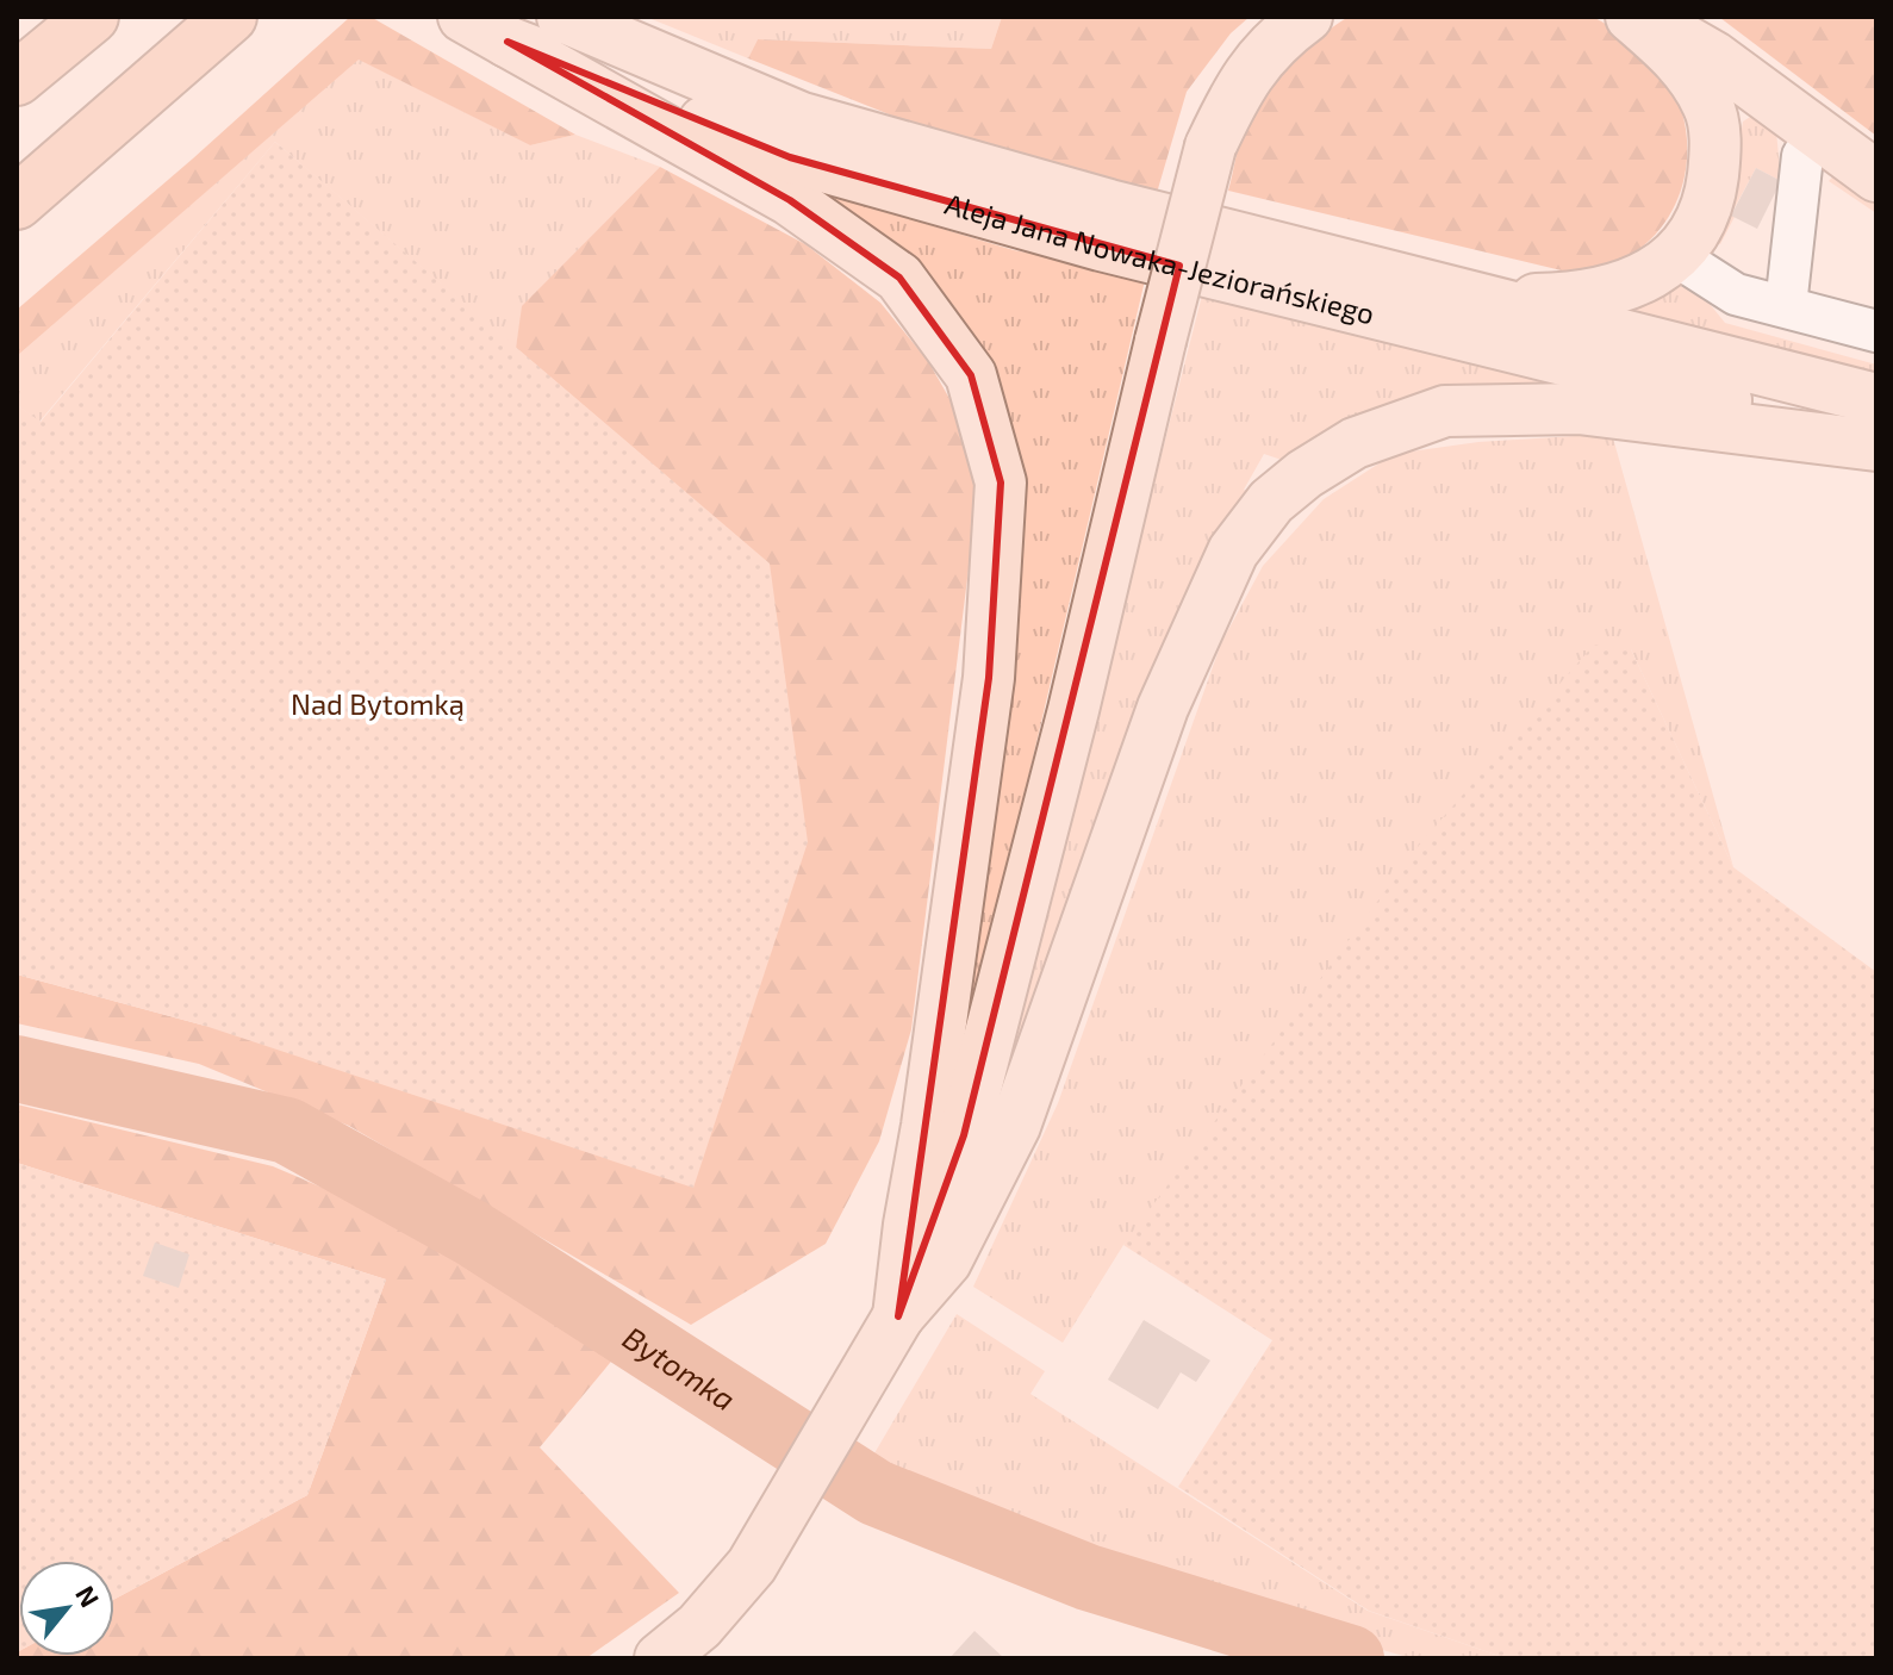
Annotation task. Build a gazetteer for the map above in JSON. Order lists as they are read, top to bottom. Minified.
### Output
{"streets":{"main road":["Aleja Jana Nowaka-Jeziorańskiego"]},"water":["Bytomka"],"parks":["Nad Bytomką"],"north":"top right"}
